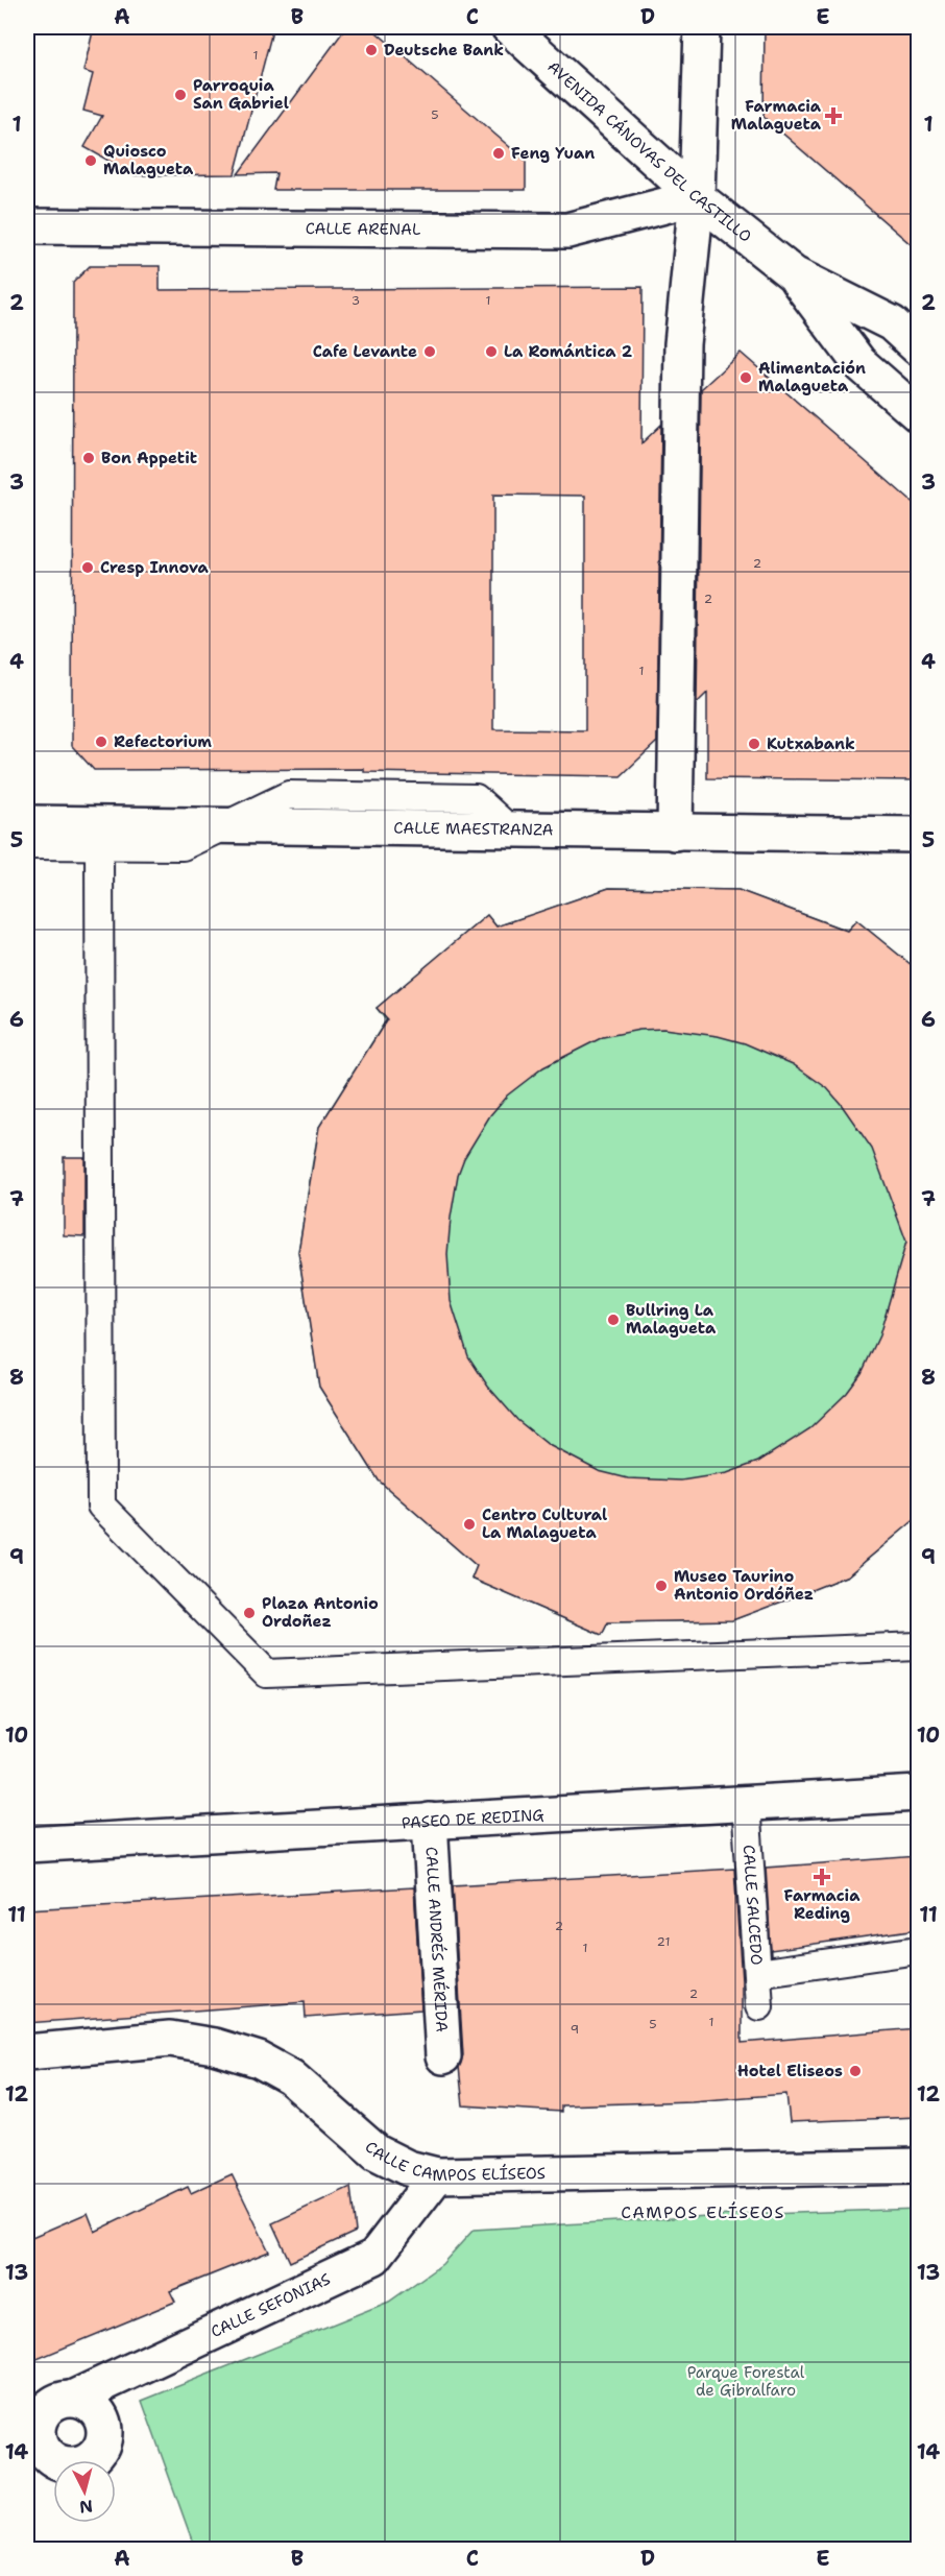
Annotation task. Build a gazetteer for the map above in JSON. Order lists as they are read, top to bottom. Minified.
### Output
{"streets":{"street":["AVENIDA CÁNOVAS DEL CASTILLO","CALLE ARENAL","CALLE MAESTRANZA","PASEO DE REDING","CALLE ANDRÉS MÉRIDA","CALLE CAMPOS ELÍSEOS","CALLE SEFONIAS"],"lane":["CALLE SALCEDO"]},"crossings":[["AVENIDA CÁNOVAS DEL CASTILLO","CALLE ARENAL"],["PASEO DE REDING","CALLE SALCEDO"],["PASEO DE REDING","CALLE ANDRÉS MÉRIDA"],["CALLE CAMPOS ELÍSEOS","CALLE SEFONIAS"]],"districts":["CAMPOS ELÍSEOS"],"parks":["Parque Forestal de Gibralfaro"],"places":{"other":["Deutsche Bank","Parroquia San Gabriel","Feng Yuan","Quiosco Malagueta","Cafe Levante","La Romántica 2","Alimentación Malagueta","Bon Appetit","Cresp Innova","Refectorium","Kutxabank","Bullring La Malagueta","Centro Cultural La Malagueta","Museo Taurino Antonio Ordóñez","Plaza Antonio Ordoñez","Hotel Eliseos"],"health":["Farmacia Malagueta","Farmacia Reding"]},"house_numbers":["1","5","3","1","2","2","1","2","21","1","2","1","5","9"],"north":"bottom","grid":{"columns":["A","B","C","D","E"],"rows":["1","2","3","4","5","6","7","8","9","10","11","12","13","14"]}}
